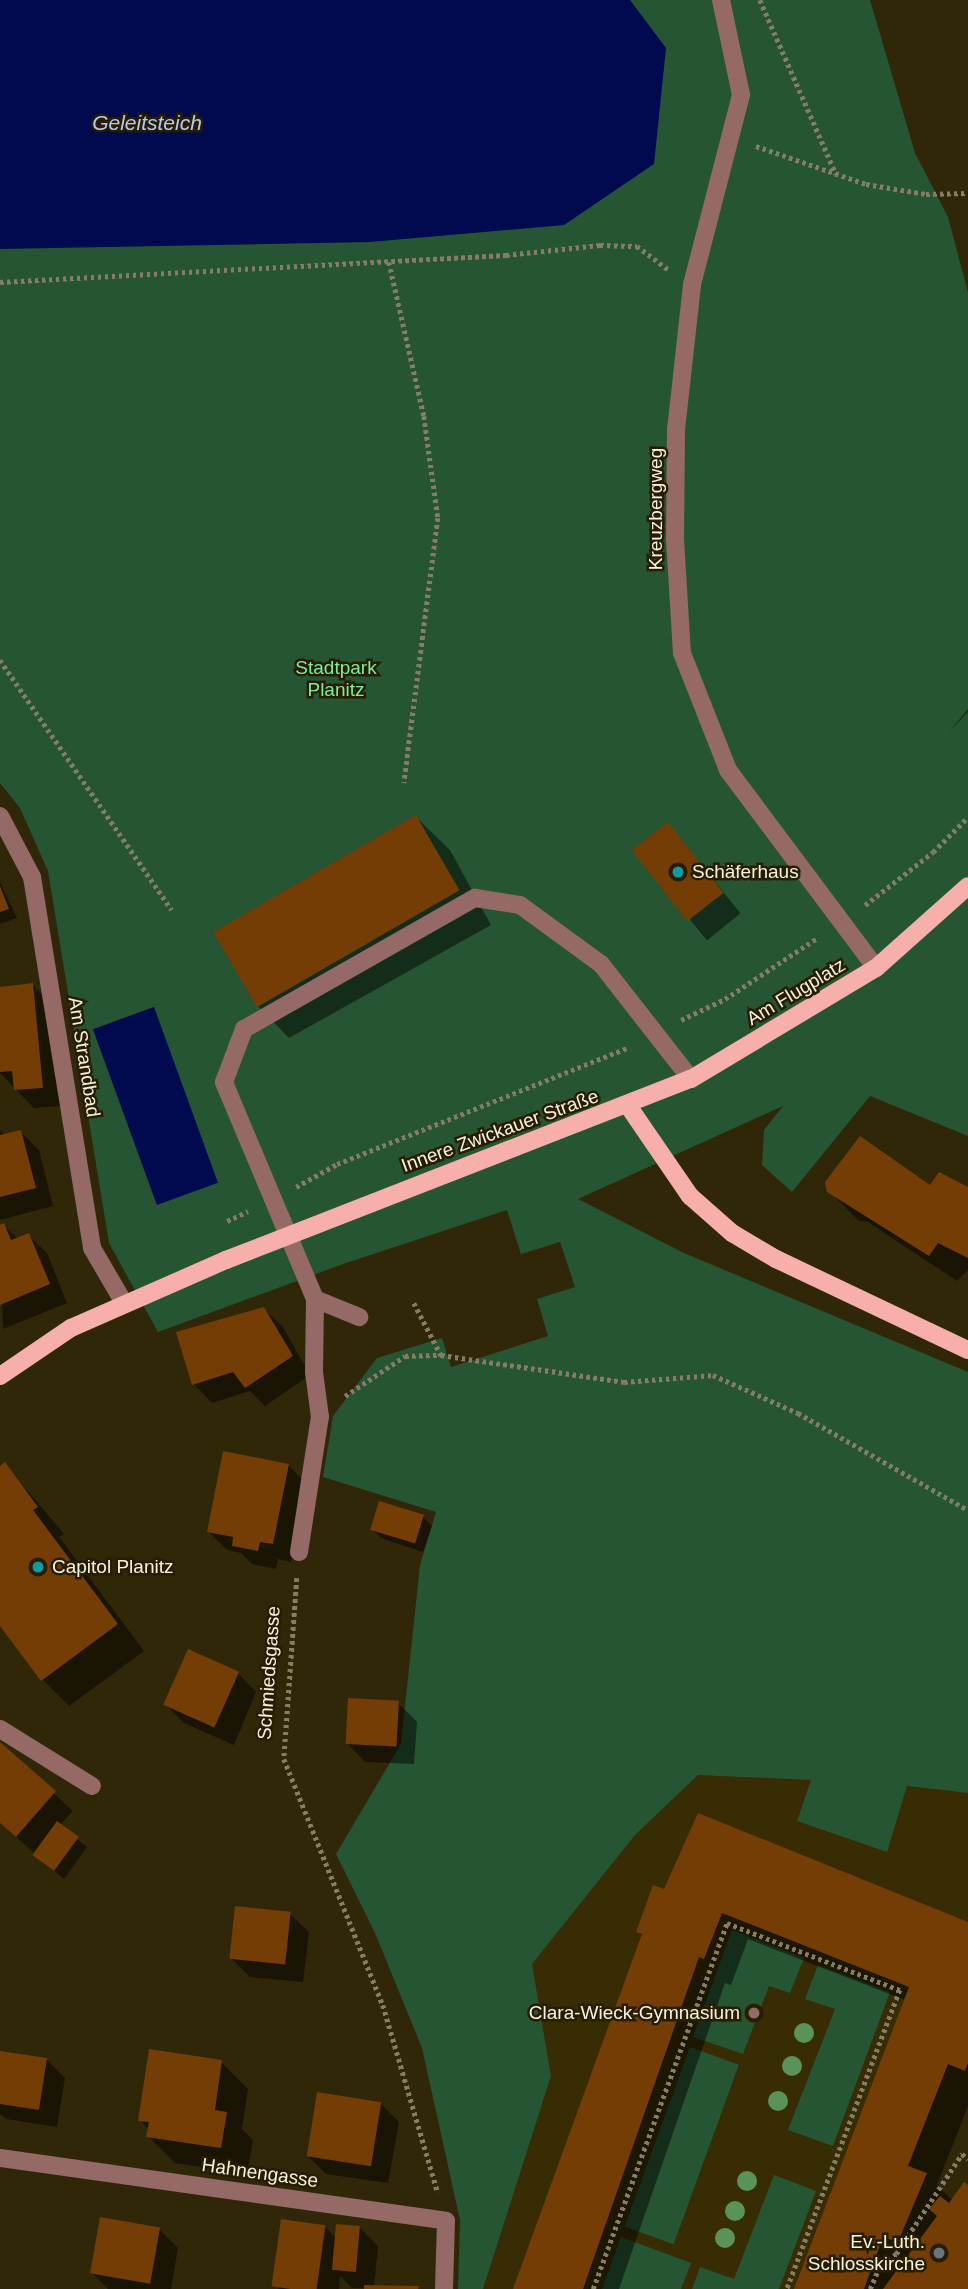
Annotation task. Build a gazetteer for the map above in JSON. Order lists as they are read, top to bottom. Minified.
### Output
{"streets":{"main road":["Am Flugplatz","Innere Zwickauer Straße"],"street":["Kreuzbergweg","Am Strandbad","Hahnengasse"],"path":["Schmiedsgasse"]},"crossings":[["Kreuzbergweg","Am Flugplatz"],["Am Flugplatz","Innere Zwickauer Straße"],["Am Strandbad","Innere Zwickauer Straße"],["Schmiedsgasse","Hahnengasse"]],"water":["Geleitsteich"],"parks":["Stadtpark Planitz"],"places":["Schäferhaus","Capitol Planitz","Clara-Wieck-Gymnasium","Ev.-Luth. Schlosskirche"]}
